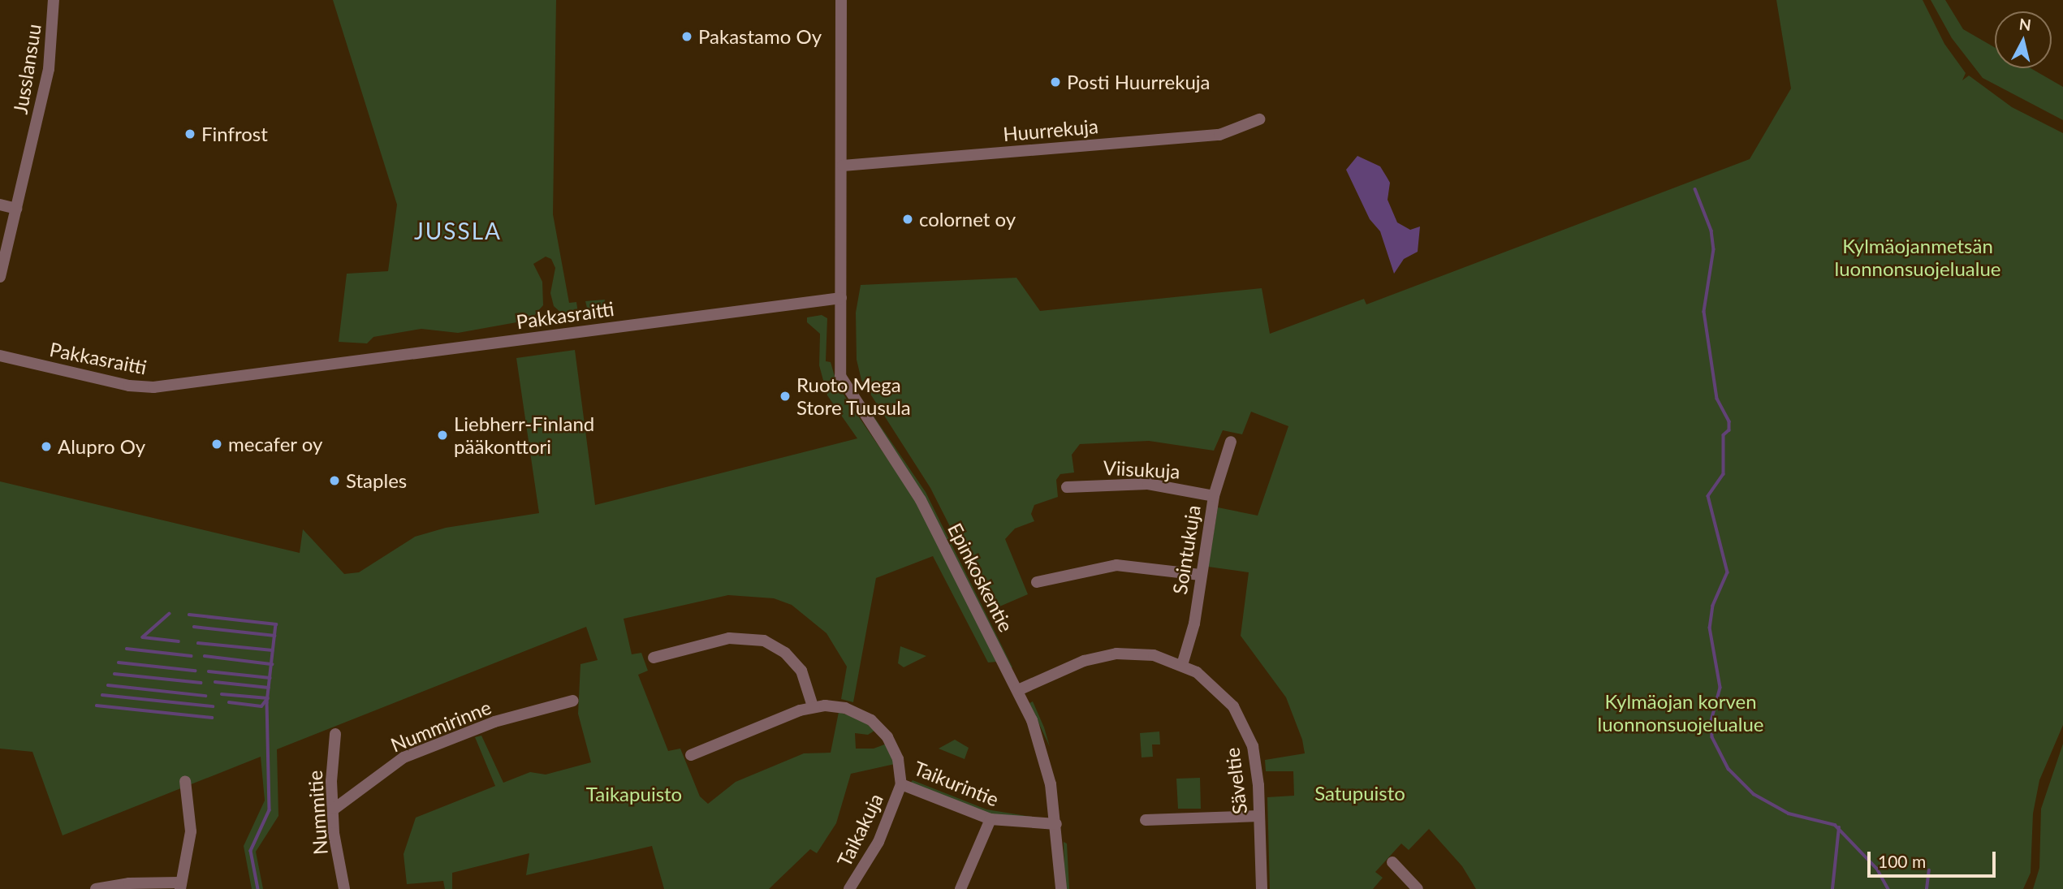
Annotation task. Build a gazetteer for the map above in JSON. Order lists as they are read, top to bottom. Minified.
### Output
{"streets":{"street":["Jusslansuu","Huurrekuja","Pakkasraitti","Viisukuja","Sointukuja","Epinkoskentie","Nummirinne","Säveltie","Taikurintie","Nummitie","Taikakuja"]},"crossings":[["Pakkasraitti","Epinkoskentie"],["Viisukuja","Sointukuja"],["Sointukuja","Säveltie"],["Epinkoskentie","Säveltie"],["Epinkoskentie","Taikurintie"],["Nummirinne","Nummitie"],["Taikurintie","Taikakuja"]],"districts":["JUSSLA"],"parks":["Kylmäojanmetsän luonnonsuojelualue","Kylmäojan korven luonnonsuojelualue","Satupuisto","Taikapuisto"],"places":["Pakastamo Oy","Posti Huurrekuja","Finfrost","colornet oy","Ruoto Mega Store Tuusula","Liebherr-Finland pääkonttori","mecafer oy","Alupro Oy","Staples"],"scale_bar":"100 m","north":"top"}
